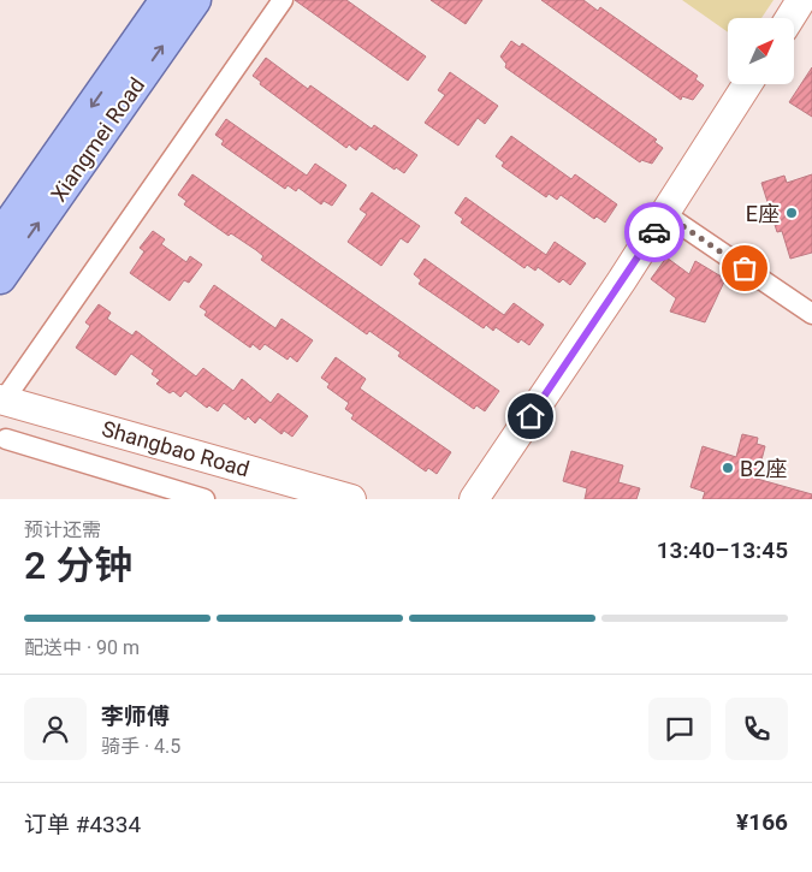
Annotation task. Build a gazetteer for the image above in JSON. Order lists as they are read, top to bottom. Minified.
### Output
{"streets":{"main road":["Xiangmei Road"],"street":["Shangbao Road"]},"places":["E座","B2座"],"north":"top right","page":{"heading":["2 分钟","预计还需","13:40–13:45"],"panel":["李师傅","骑手 · 4.5","订单 #4334","¥166"],"bar":"配送中 · 90 m"}}
